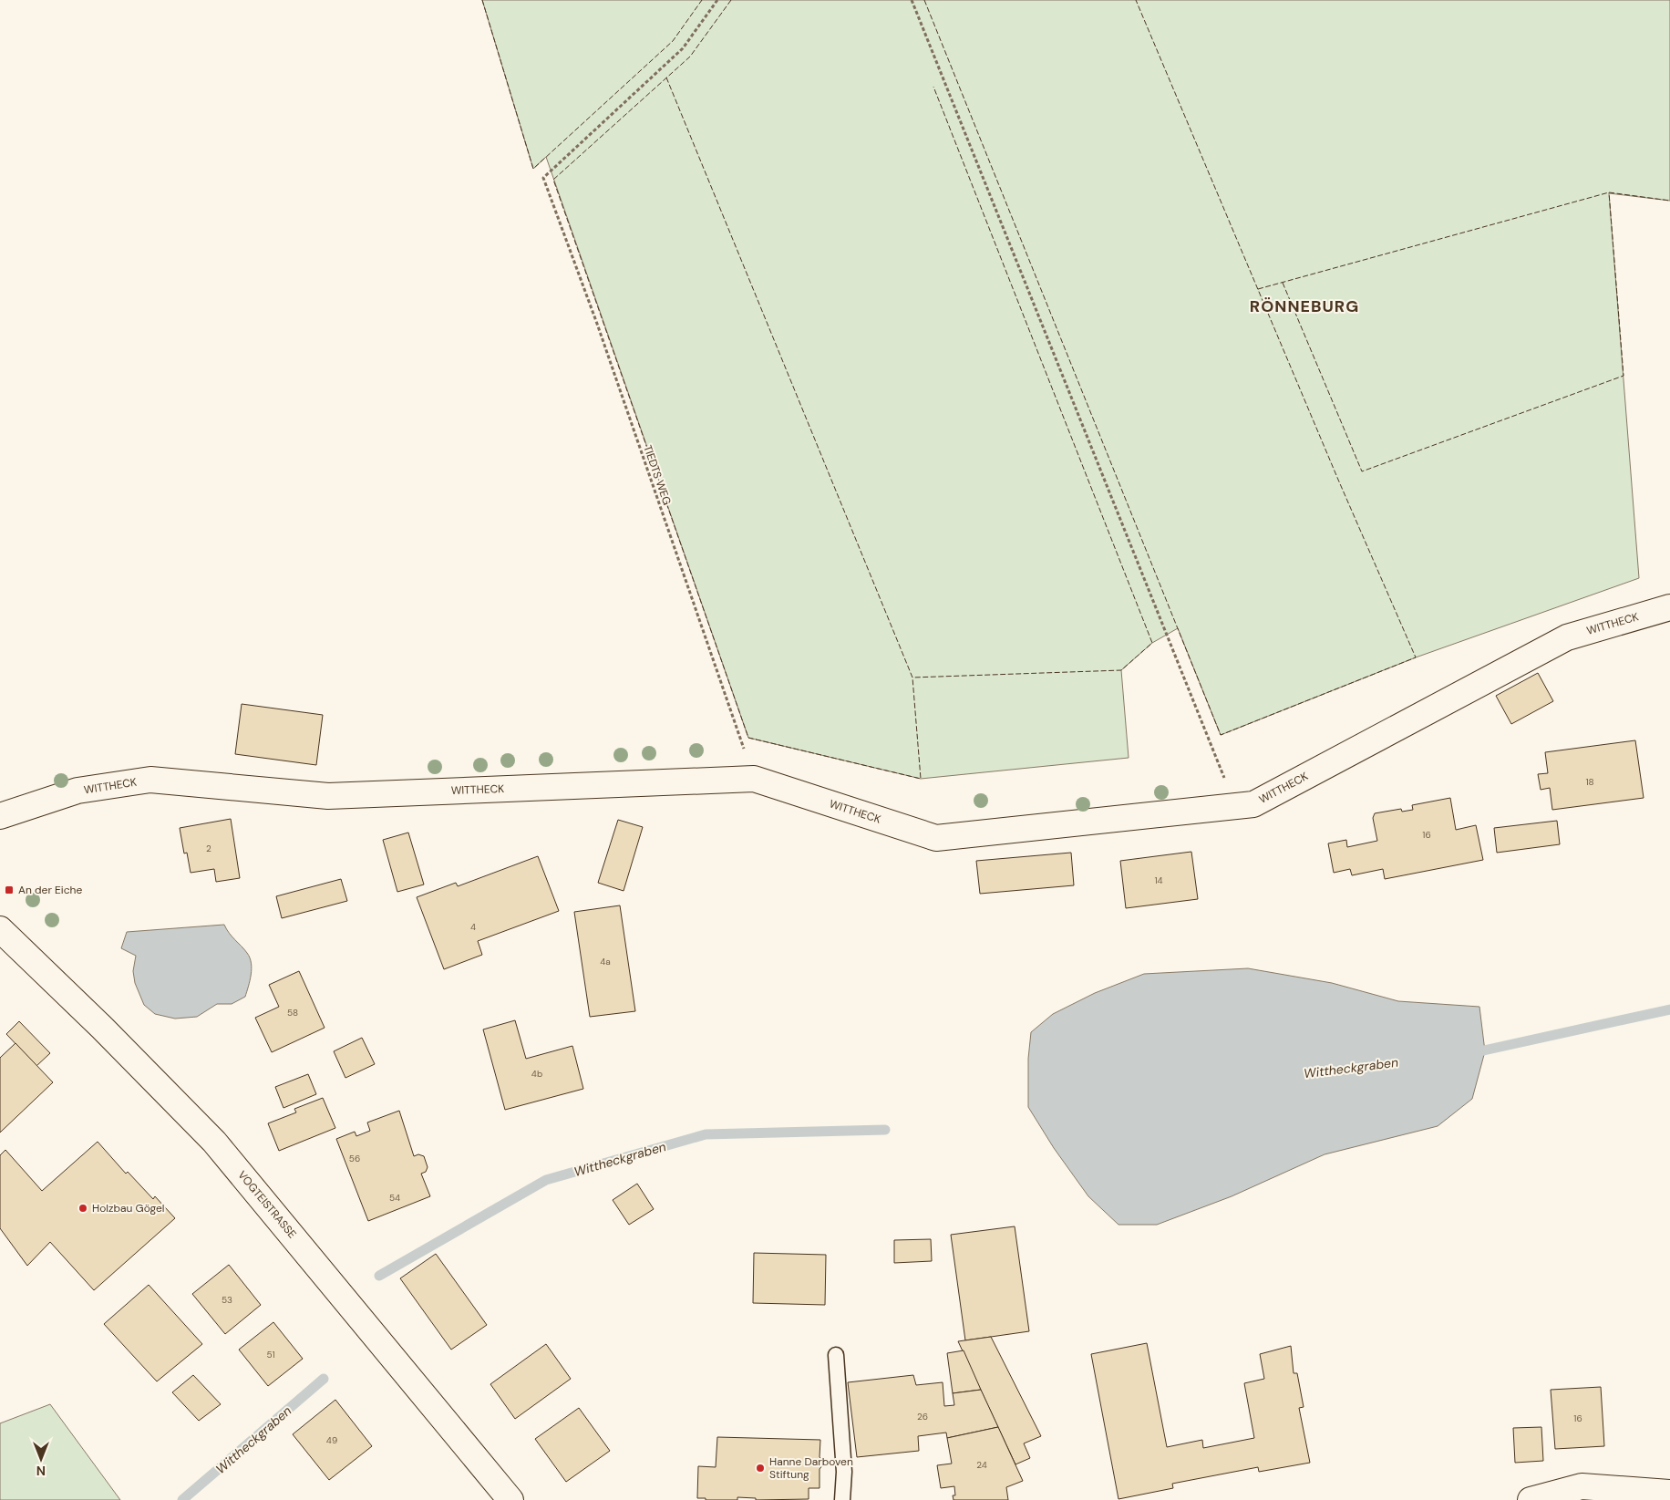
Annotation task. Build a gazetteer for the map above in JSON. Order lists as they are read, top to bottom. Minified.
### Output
{"streets":{"street":["WITTHECK","VOGTEISTRASSE"],"path":["TIEDTS WEG"]},"crossings":[["TIEDTS WEG","WITTHECK"]],"districts":["RÖNNEBURG"],"water":["Wittheckgraben"],"places":{"transit":["An der Eiche"],"other":["Holzbau Gögel","Hanne Darboven Stiftung"]},"house_numbers":["18","16","2","14","4","4a","58","4b","56","54","53","51","26","16","49","24"],"north":"bottom"}
